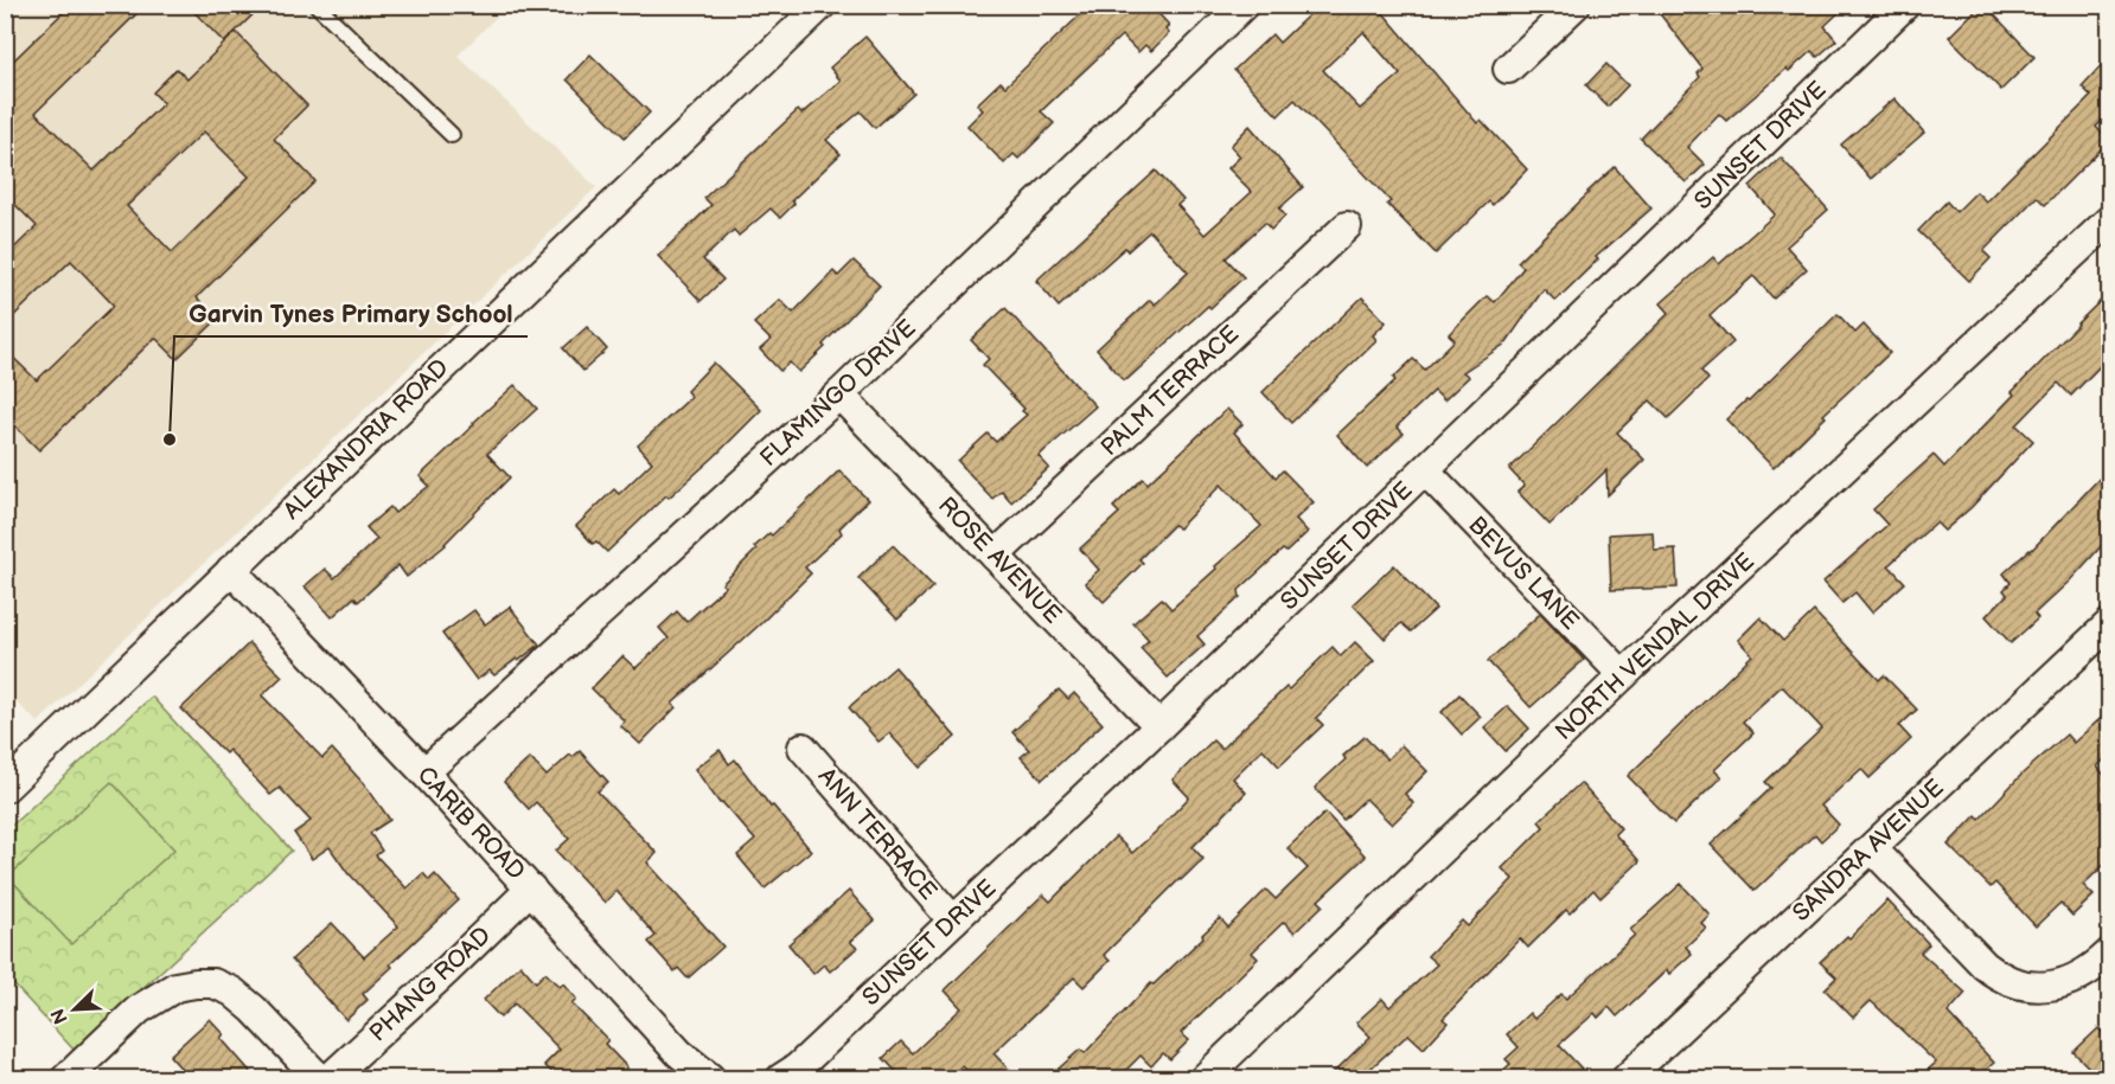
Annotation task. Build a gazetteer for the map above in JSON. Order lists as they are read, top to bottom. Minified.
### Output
{"streets":{"street":["SUNSET DRIVE","PALM TERRACE","FLAMINGO DRIVE","ALEXANDRIA ROAD","ROSE AVENUE","BEVUS LANE","NORTH VENDAL DRIVE","CARIB ROAD","ANN TERRACE","SANDRA AVENUE","PHANG ROAD"]},"crossings":[["SUNSET DRIVE","ROSE AVENUE"],["SUNSET DRIVE","BEVUS LANE"],["SUNSET DRIVE","ANN TERRACE"],["PALM TERRACE","ROSE AVENUE"],["FLAMINGO DRIVE","ROSE AVENUE"],["FLAMINGO DRIVE","CARIB ROAD"],["ALEXANDRIA ROAD","CARIB ROAD"],["BEVUS LANE","NORTH VENDAL DRIVE"],["CARIB ROAD","PHANG ROAD"]],"places":["Garvin Tynes Primary School"],"north":"bottom left"}
